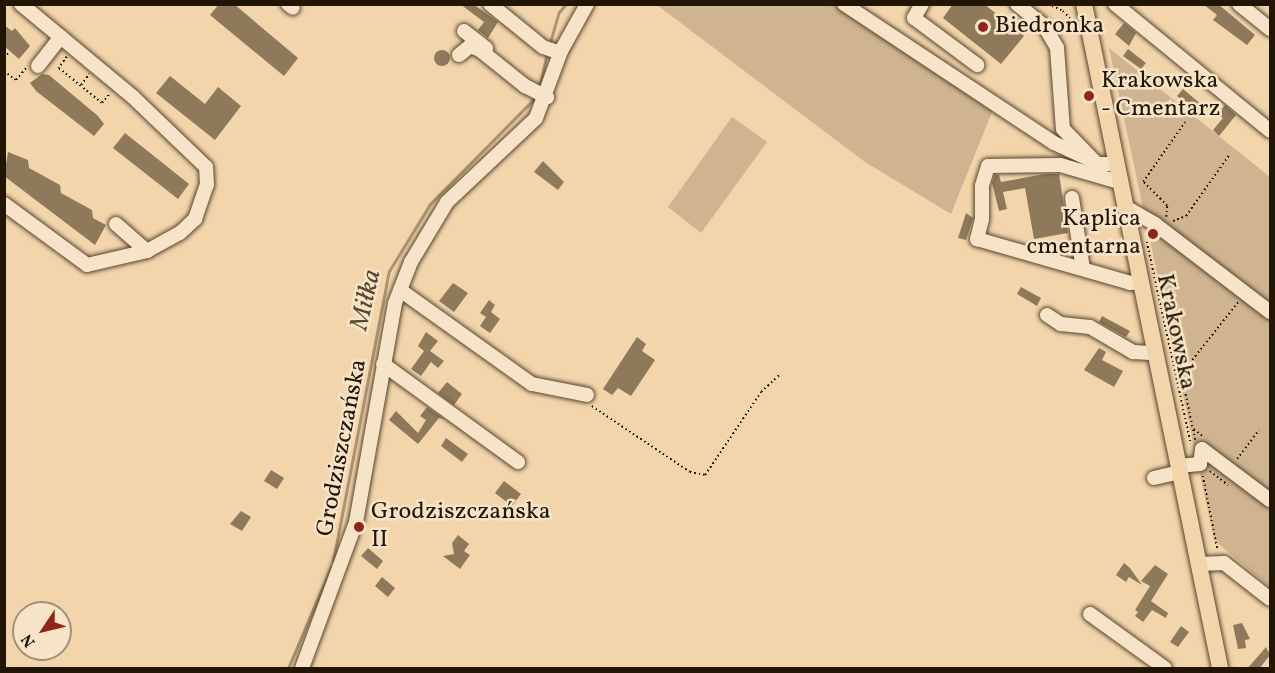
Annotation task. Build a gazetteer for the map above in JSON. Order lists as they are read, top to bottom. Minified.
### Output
{"streets":{"main road":["Krakowska"],"street":["Grodziszczańska"]},"water":["Miłka"],"places":["Biedronka","Krakowska - Cmentarz","Kaplica cmentarna","Grodziszczańska II"],"north":"bottom left"}
